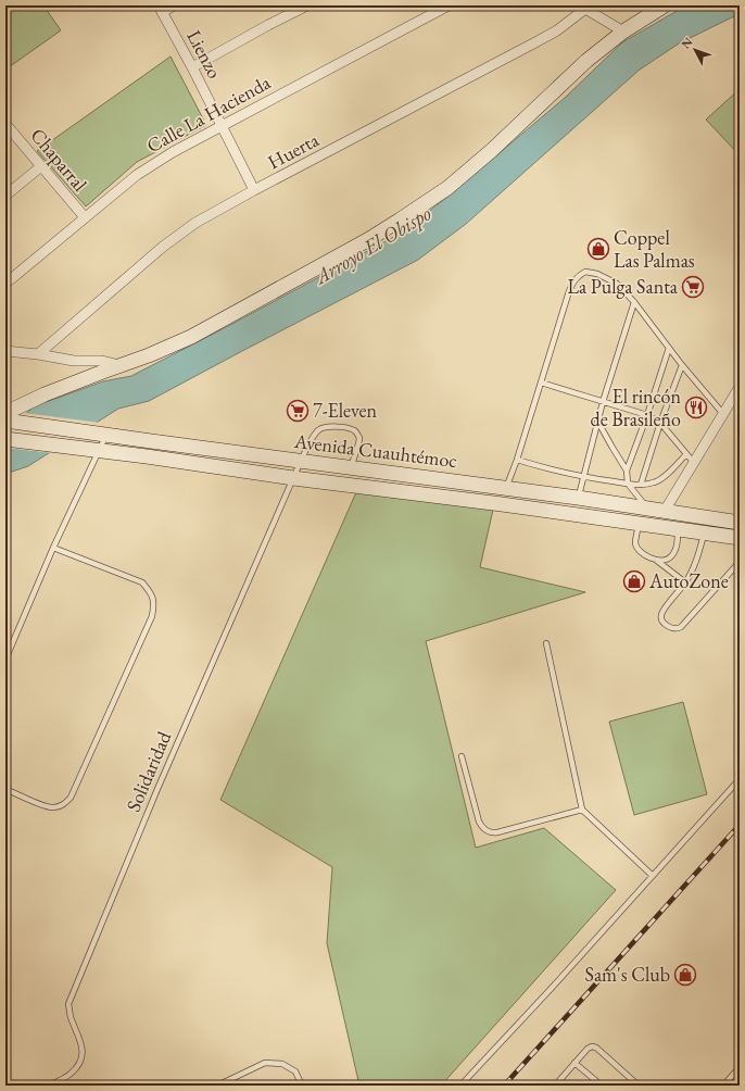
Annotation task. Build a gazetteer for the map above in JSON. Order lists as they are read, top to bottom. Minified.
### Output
{"streets":{"main road":["Avenida Cuauhtémoc"],"street":["Lienzo","Calle La Hacienda","Huerta","Chaparral"],"lane":["Solidaridad"]},"crossings":[["Lienzo","Calle La Hacienda"],["Lienzo","Huerta"],["Calle La Hacienda","Chaparral"],["Avenida Cuauhtémoc","Solidaridad"]],"water":["Arroyo El Obispo"],"places":{"shop":["Coppel Las Palmas","AutoZone","Sam's Club"],"supermarket":["La Pulga Santa","7-Eleven"],"restaurant":["El rincón de Brasileño"]},"north":"top left"}
